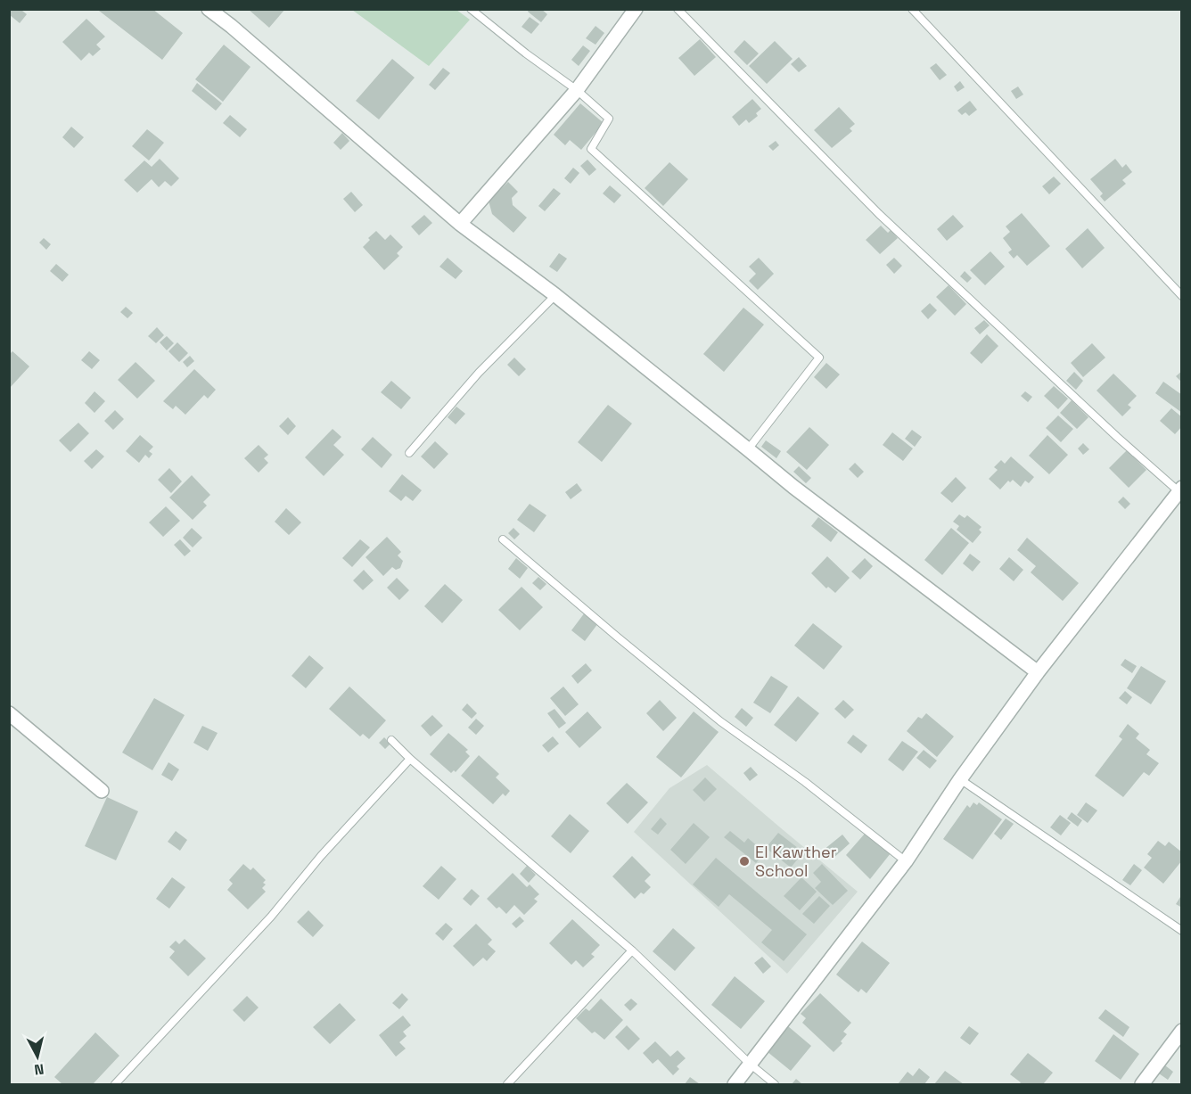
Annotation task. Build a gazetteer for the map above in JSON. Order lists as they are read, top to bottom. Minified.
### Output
{"places":["El Kawther School"],"north":"bottom"}
